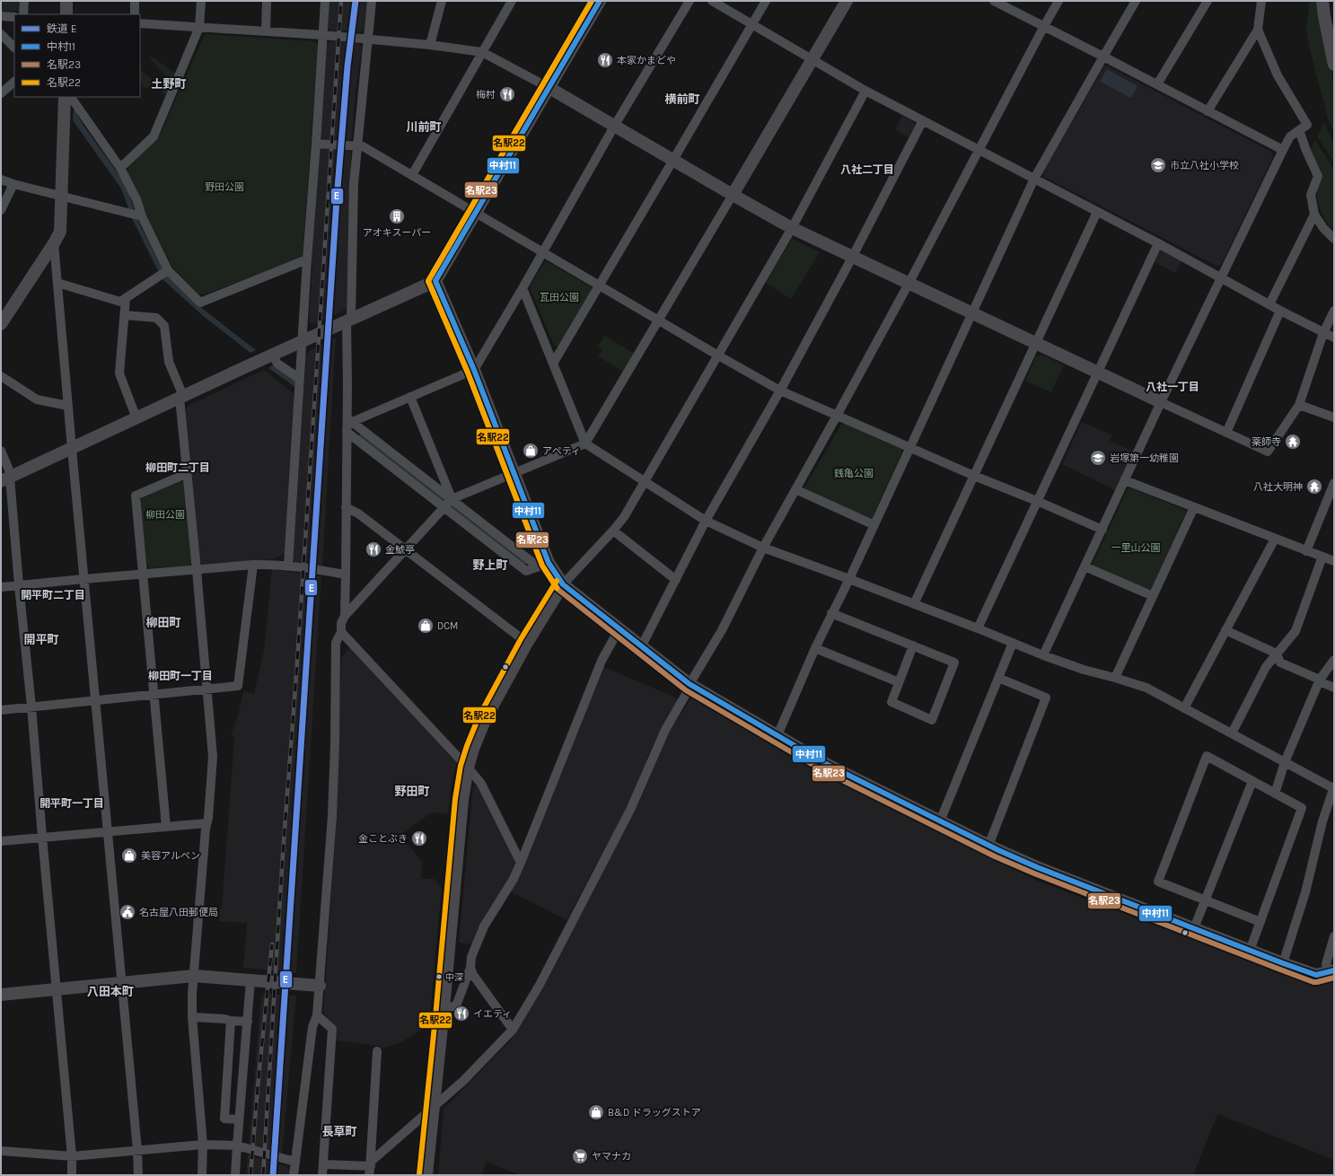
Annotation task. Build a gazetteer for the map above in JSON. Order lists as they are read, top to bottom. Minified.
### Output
{"districts":["土野町","横前町","川前町","八社二丁目","八社一丁目","柳田町二丁目","野上町","開平町二丁目","柳田町","開平町","柳田町一丁目","野田町","開平町一丁目","八田本町","長草町"],"parks":["野田公園","瓦田公園","銭亀公園","柳田公園","一里山公園"],"places":{"restaurant":["本家かまどや","梅村","金鯱亭","金ことぶき","イエティ"],"school or university":["市立八社小学校","岩塚第一幼稚園"],"building":["アオキスーパー"],"temple":["薬師寺","八社大明神"],"shop":["アペティ","DCM","美容アルペン","B&D ドラッグストア"],"public building":["名古屋八田郵便局"],"other":["中深"],"supermarket":["ヤマナカ"]},"lines":["rail line E","transit line 中村11","transit line 名駅23","transit line 名駅22"],"legend":["鉄道 E","中村11","名駅23","名駅22"]}
